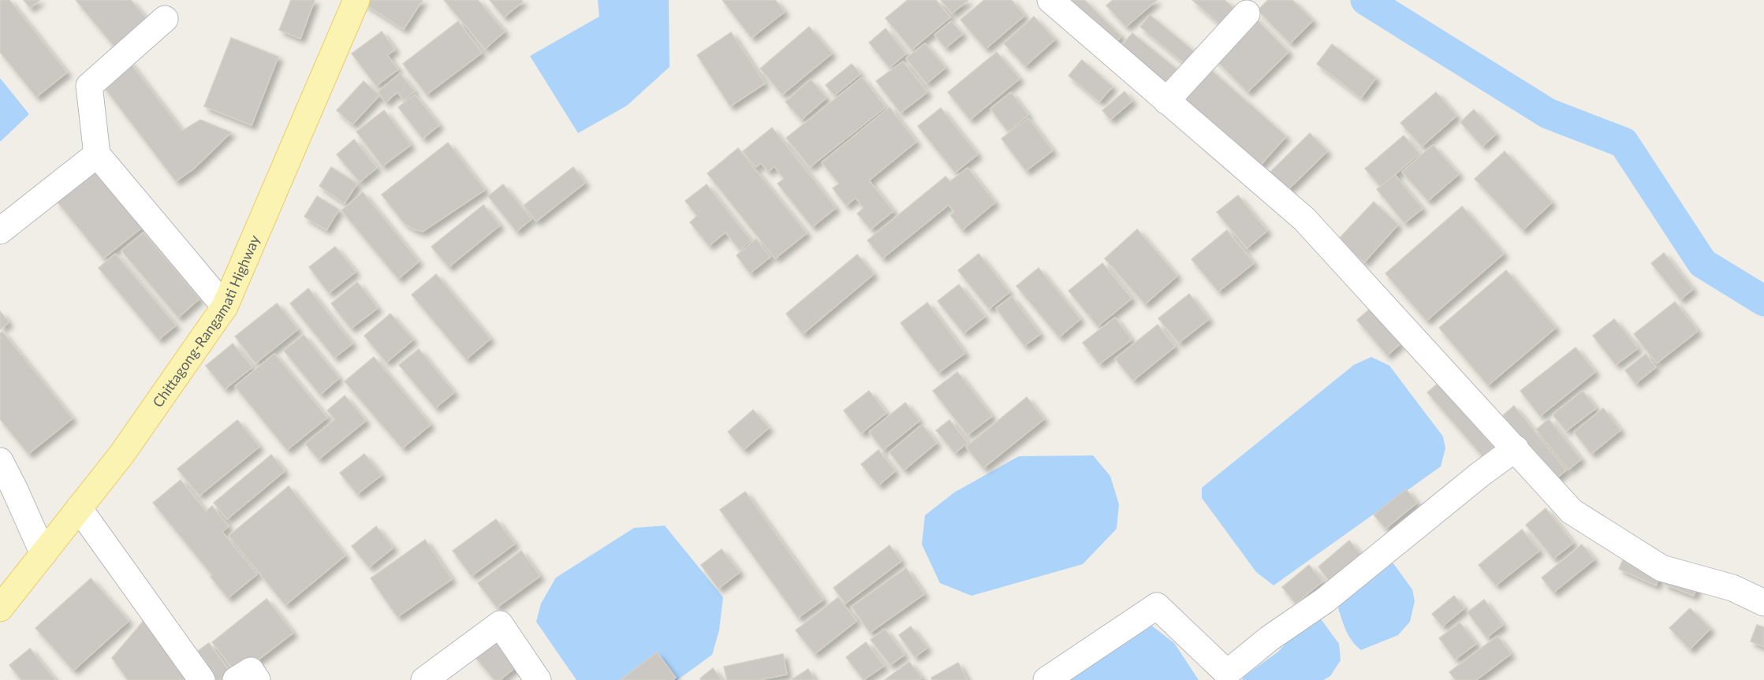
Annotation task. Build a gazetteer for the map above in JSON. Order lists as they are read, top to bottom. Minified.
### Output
{"streets":{"main road":["Chittagong-Rangamati Highway"]}}
